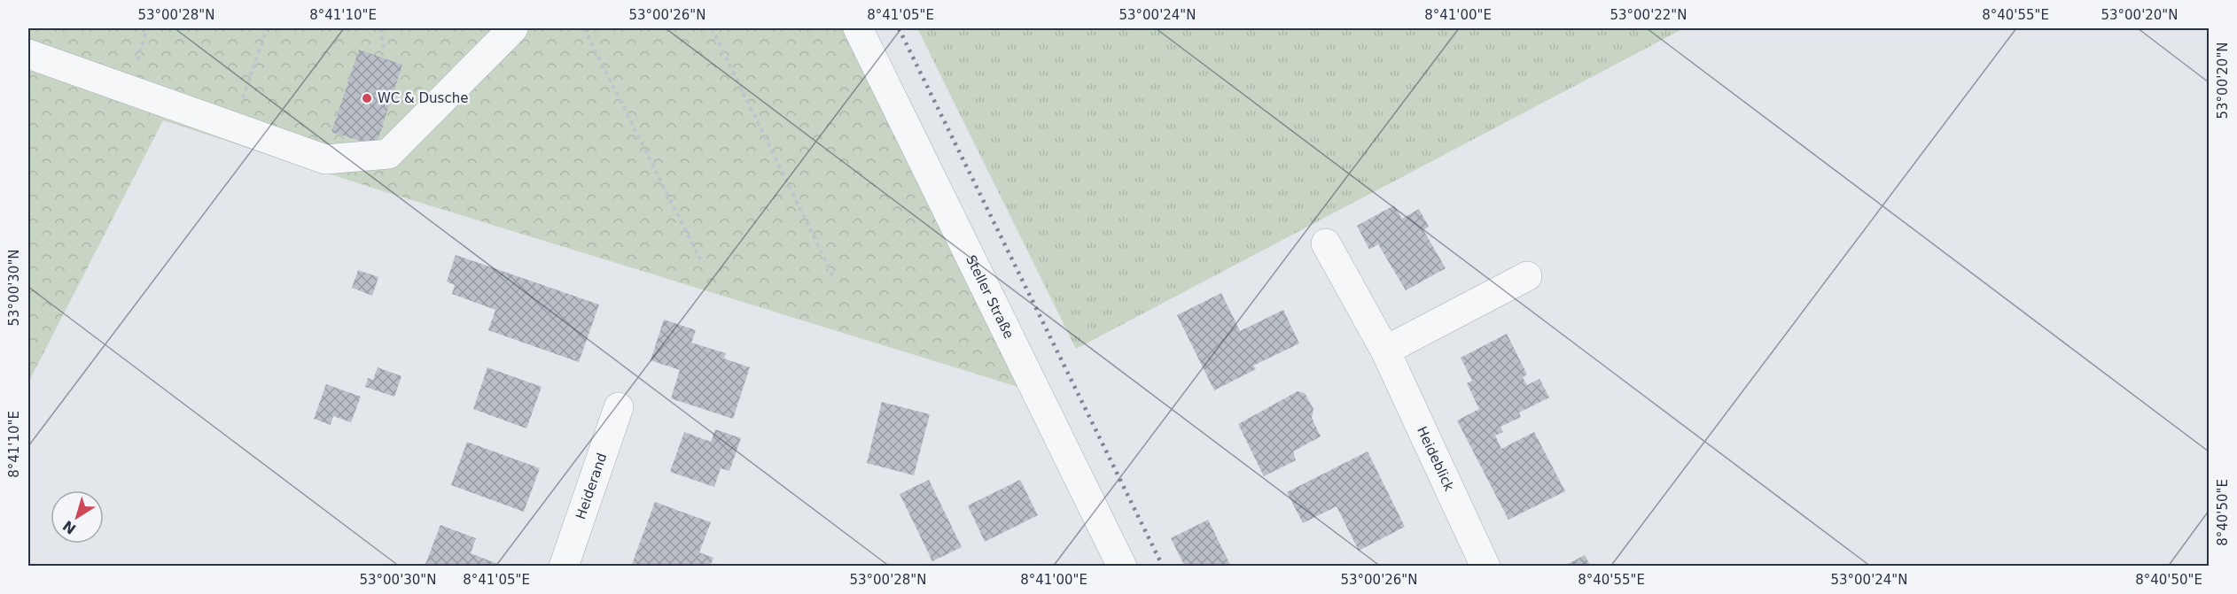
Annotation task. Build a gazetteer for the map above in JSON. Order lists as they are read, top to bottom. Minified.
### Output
{"streets":{"street":["Steller Straße","Heideblick","Heiderand"]},"places":["WC & Dusche"],"north":"bottom left","coordinates":["53°00'28\"N","8°41'10\"E","53°00'26\"N","8°41'05\"E","53°00'24\"N","8°41'00\"E","53°00'22\"N","8°40'55\"E","53°00'20\"N","53°00'30\"N","8°40'50\"E"]}
